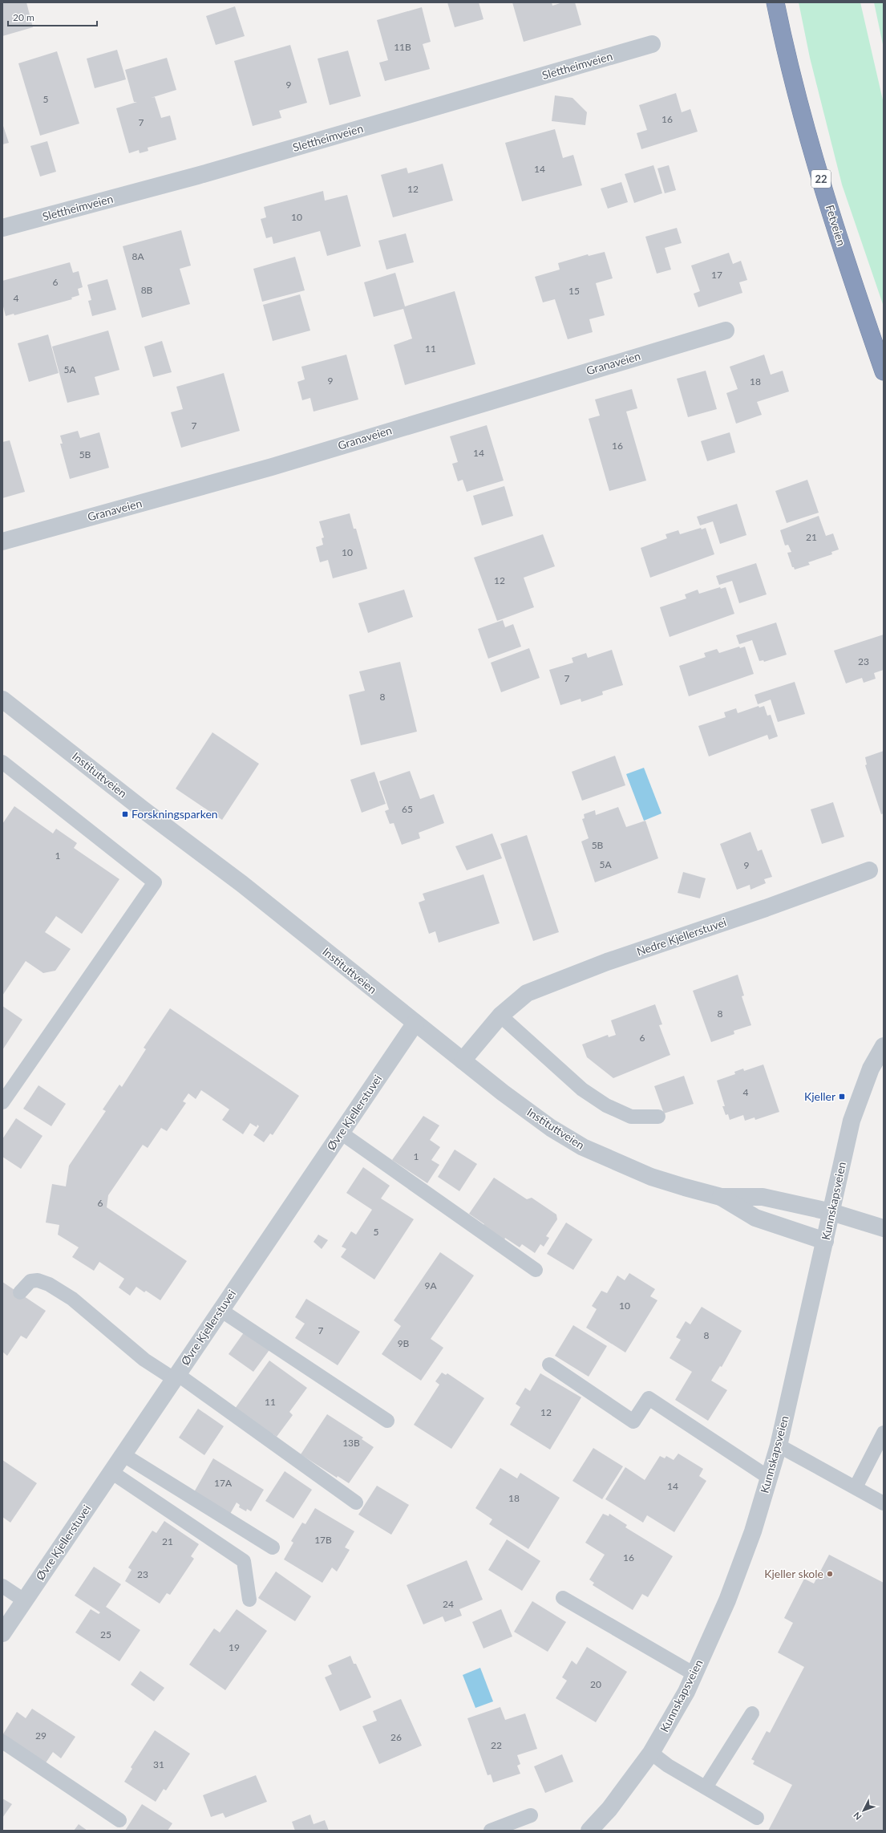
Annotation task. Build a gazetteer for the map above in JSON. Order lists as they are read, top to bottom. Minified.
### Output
{"streets":{"highway":["22","Fetveien"],"street":["Slettheimveien","Granaveien","Instituttveien","Nedre Kjellerstuvei","Øvre Kjellerstuvei","Kunnskapsveien"]},"crossings":[["Instituttveien","Nedre Kjellerstuvei"],["Instituttveien","Øvre Kjellerstuvei"],["Instituttveien","Kunnskapsveien"]],"places":{"transit":["Forskningsparken","Kjeller"],"other":["Kjeller skole"]},"house_numbers":["11B","9","5","16","7","14","12","10","8A","17","6","8B","15","4","11","5A","9","18","7","16","14","5B","21","10","12","23","7","8","65","5B","1","5A","9","8","6","4","1","6","5","9A","10","7","8","9B","11","12","13B","17A","14","18","17B","21","16","23","24","25","19","20","29","26","22","31"],"scale_bar":"20 m","north":"bottom left"}
